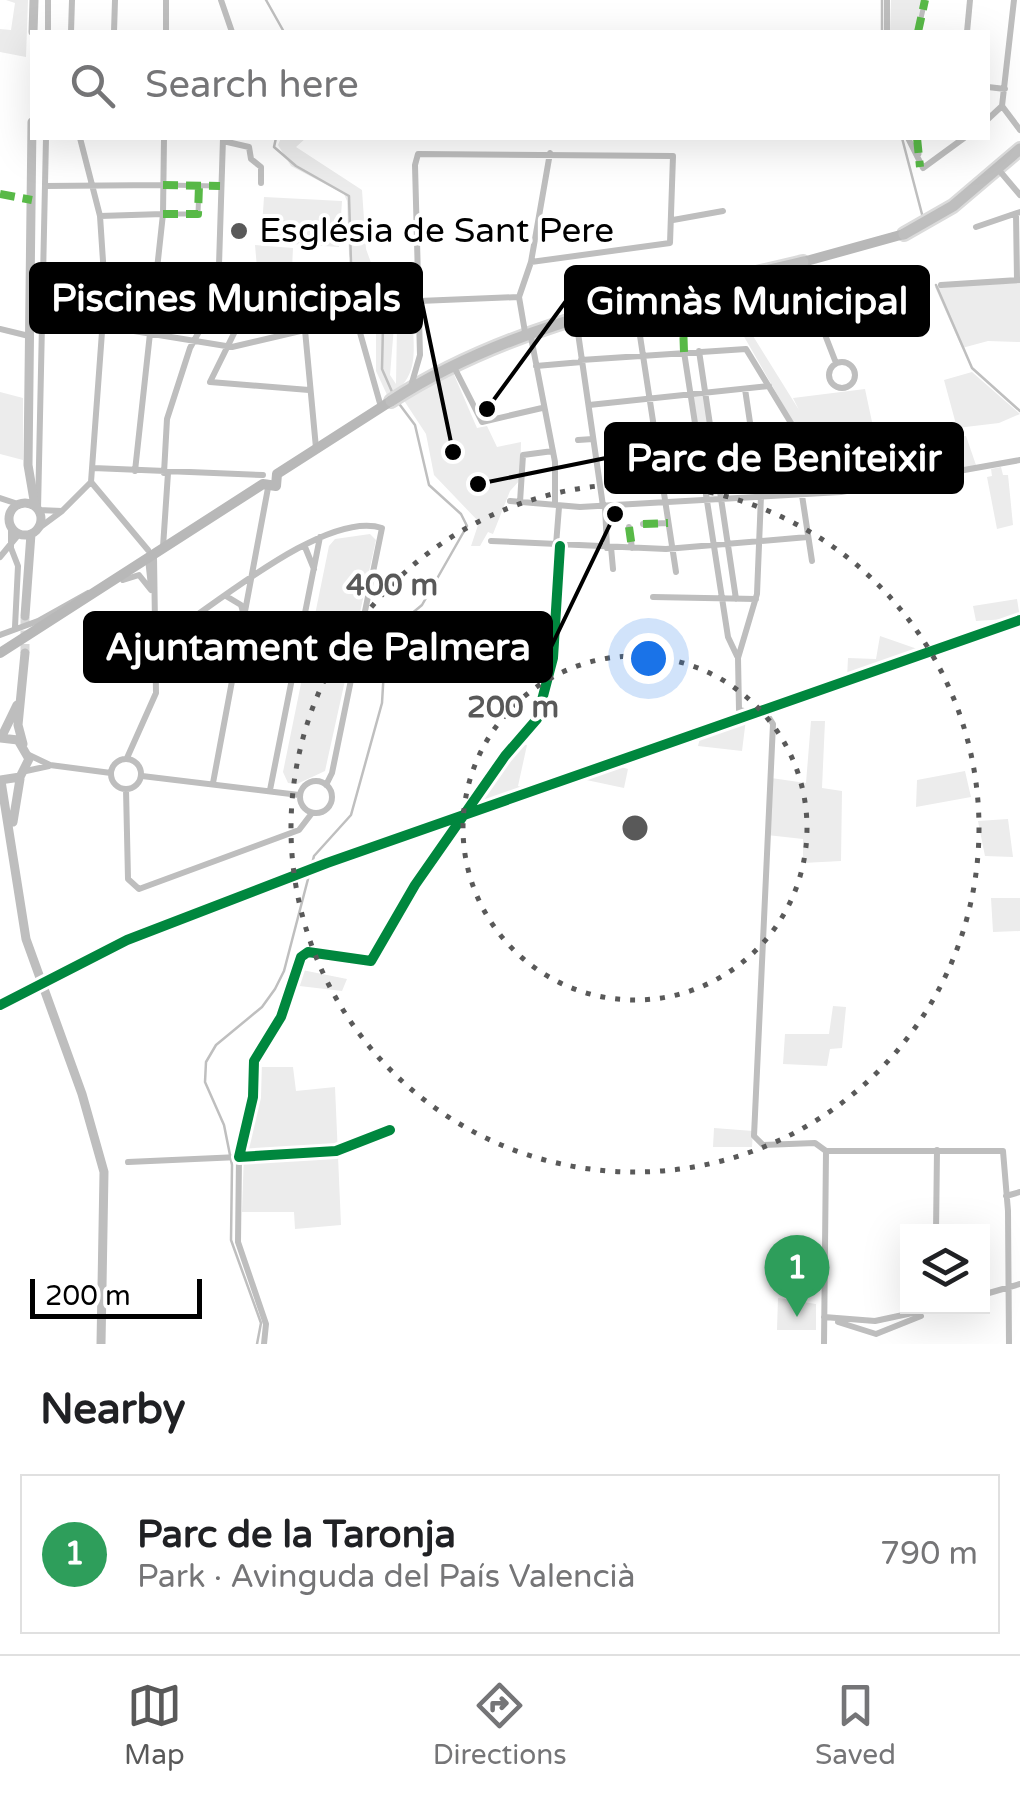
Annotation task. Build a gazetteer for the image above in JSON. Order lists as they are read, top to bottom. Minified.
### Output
{"places":["Església de Sant Pere","Gimnàs Municipal","Piscines Municipals","Parc de Beniteixir","Ajuntament de Palmera"],"scale_bar":"200 m","page":{"search":"Search here","pins":"1","scale":"200 m","heading":"Nearby","list":[{"mark":"1","name":"Parc de la Taronja","note":"Park · Avinguda del País Valencià","value":"790 m"}],"nav":["Map","Directions","Saved"]},"rings":["400 m","200 m"]}
